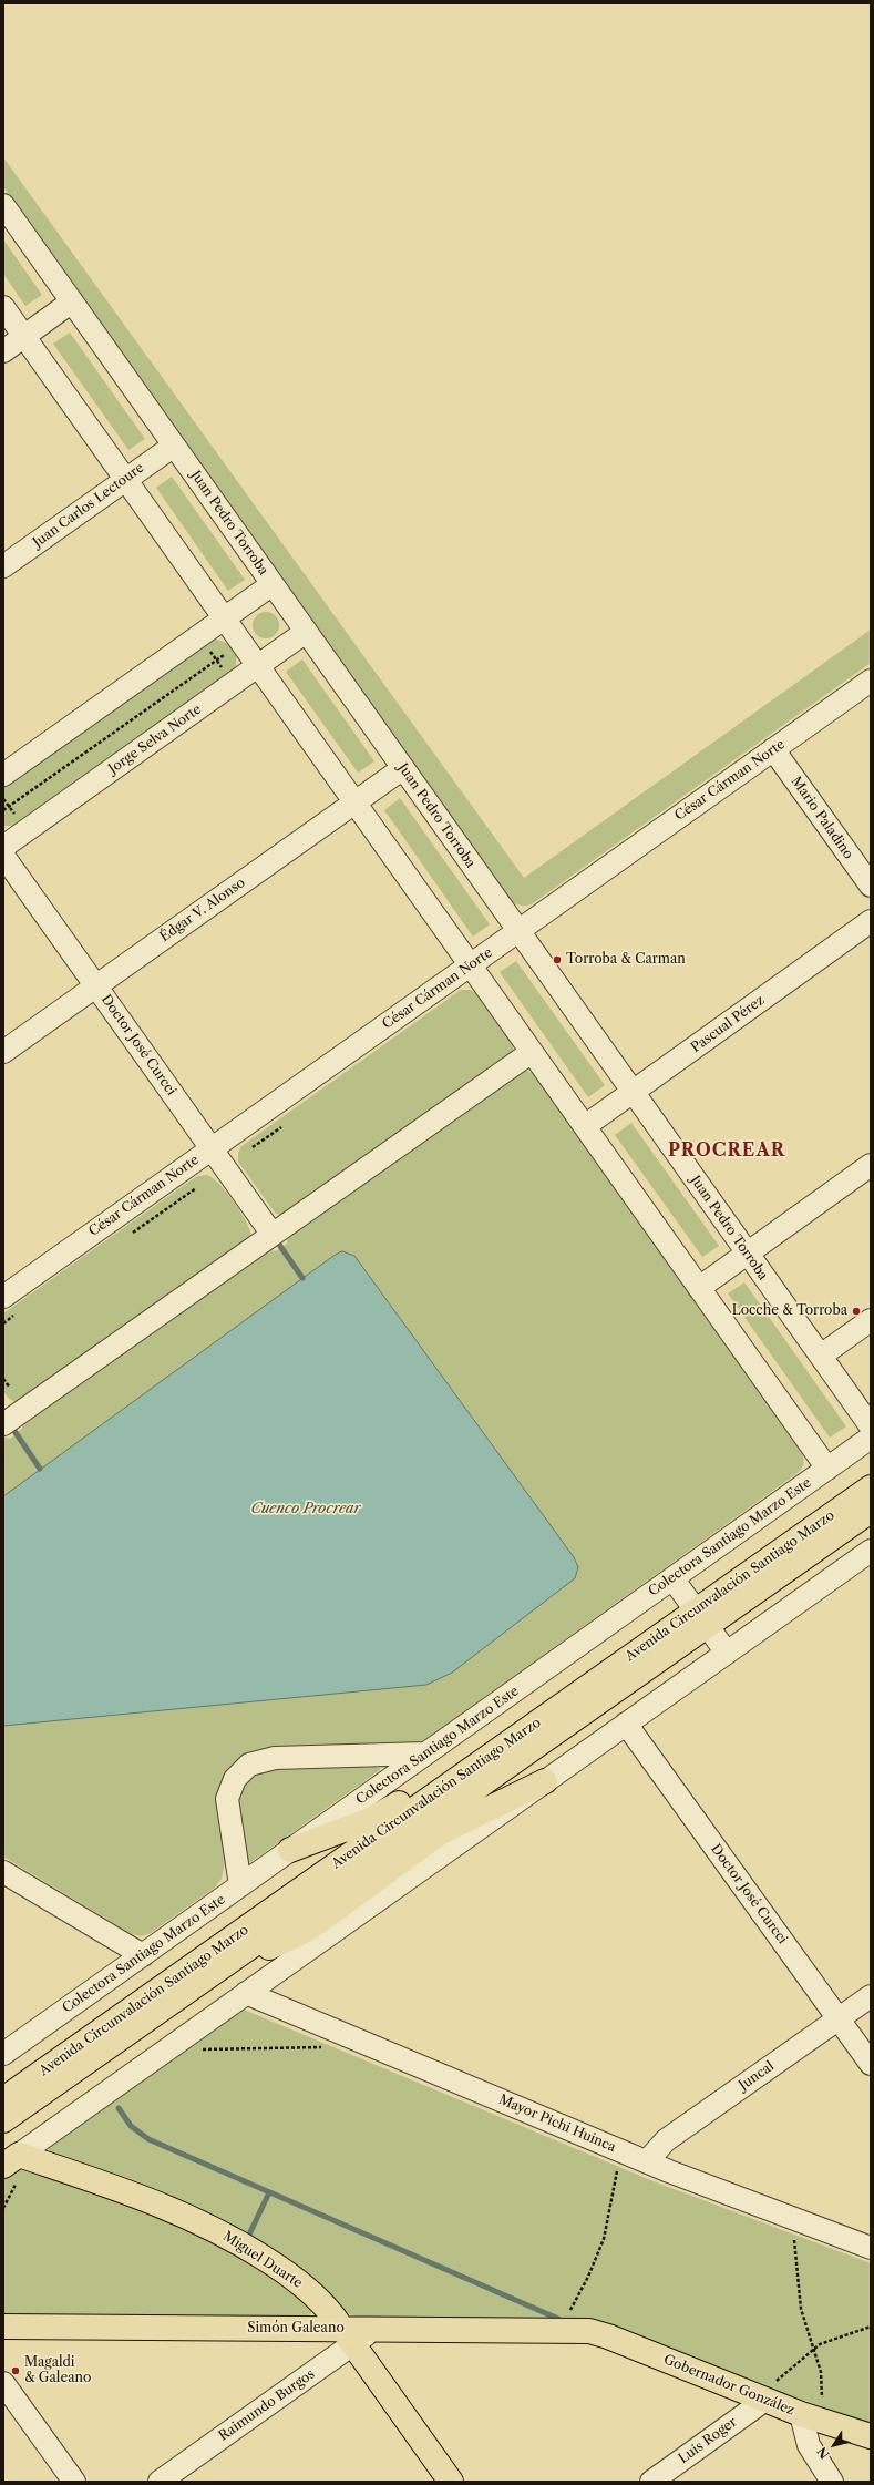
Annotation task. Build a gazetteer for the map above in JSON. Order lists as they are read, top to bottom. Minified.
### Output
{"streets":{"main road":["Avenida Circunvalación Santiago Marzo","Miguel Duarte","Simón Galeano","Gobernador González"],"street":["Juan Carlos Lectoure","Juan Pedro Torroba","Jorge Selva Norte","César Cárman Norte","Mario Paladino","Édgar V. Alonso","Pascual Pérez","Doctor José Curcci","Colectora Santiago Marzo Este","Juncal","Mayor Pichi Huinca","Raimundo Burgos","Luis Roger"]},"crossings":[["Juan Carlos Lectoure","Juan Pedro Torroba"],["Juan Pedro Torroba","Jorge Selva Norte"],["Juan Pedro Torroba","César Cárman Norte"],["Juan Pedro Torroba","Édgar V. Alonso"],["Juan Pedro Torroba","Pascual Pérez"],["César Cárman Norte","Mario Paladino"],["César Cárman Norte","Doctor José Curcci"],["Édgar V. Alonso","Doctor José Curcci"],["Doctor José Curcci","Juncal"],["Juncal","Mayor Pichi Huinca"],["Miguel Duarte","Simón Galeano"],["Miguel Duarte","Raimundo Burgos"],["Simón Galeano","Gobernador González"],["Simón Galeano","Raimundo Burgos"],["Gobernador González","Luis Roger"]],"districts":["PROCREAR"],"water":["Cuenco Procrear"],"places":["Torroba & Carman","Locche & Torroba","Magaldi & Galeano"],"north":"bottom left"}
